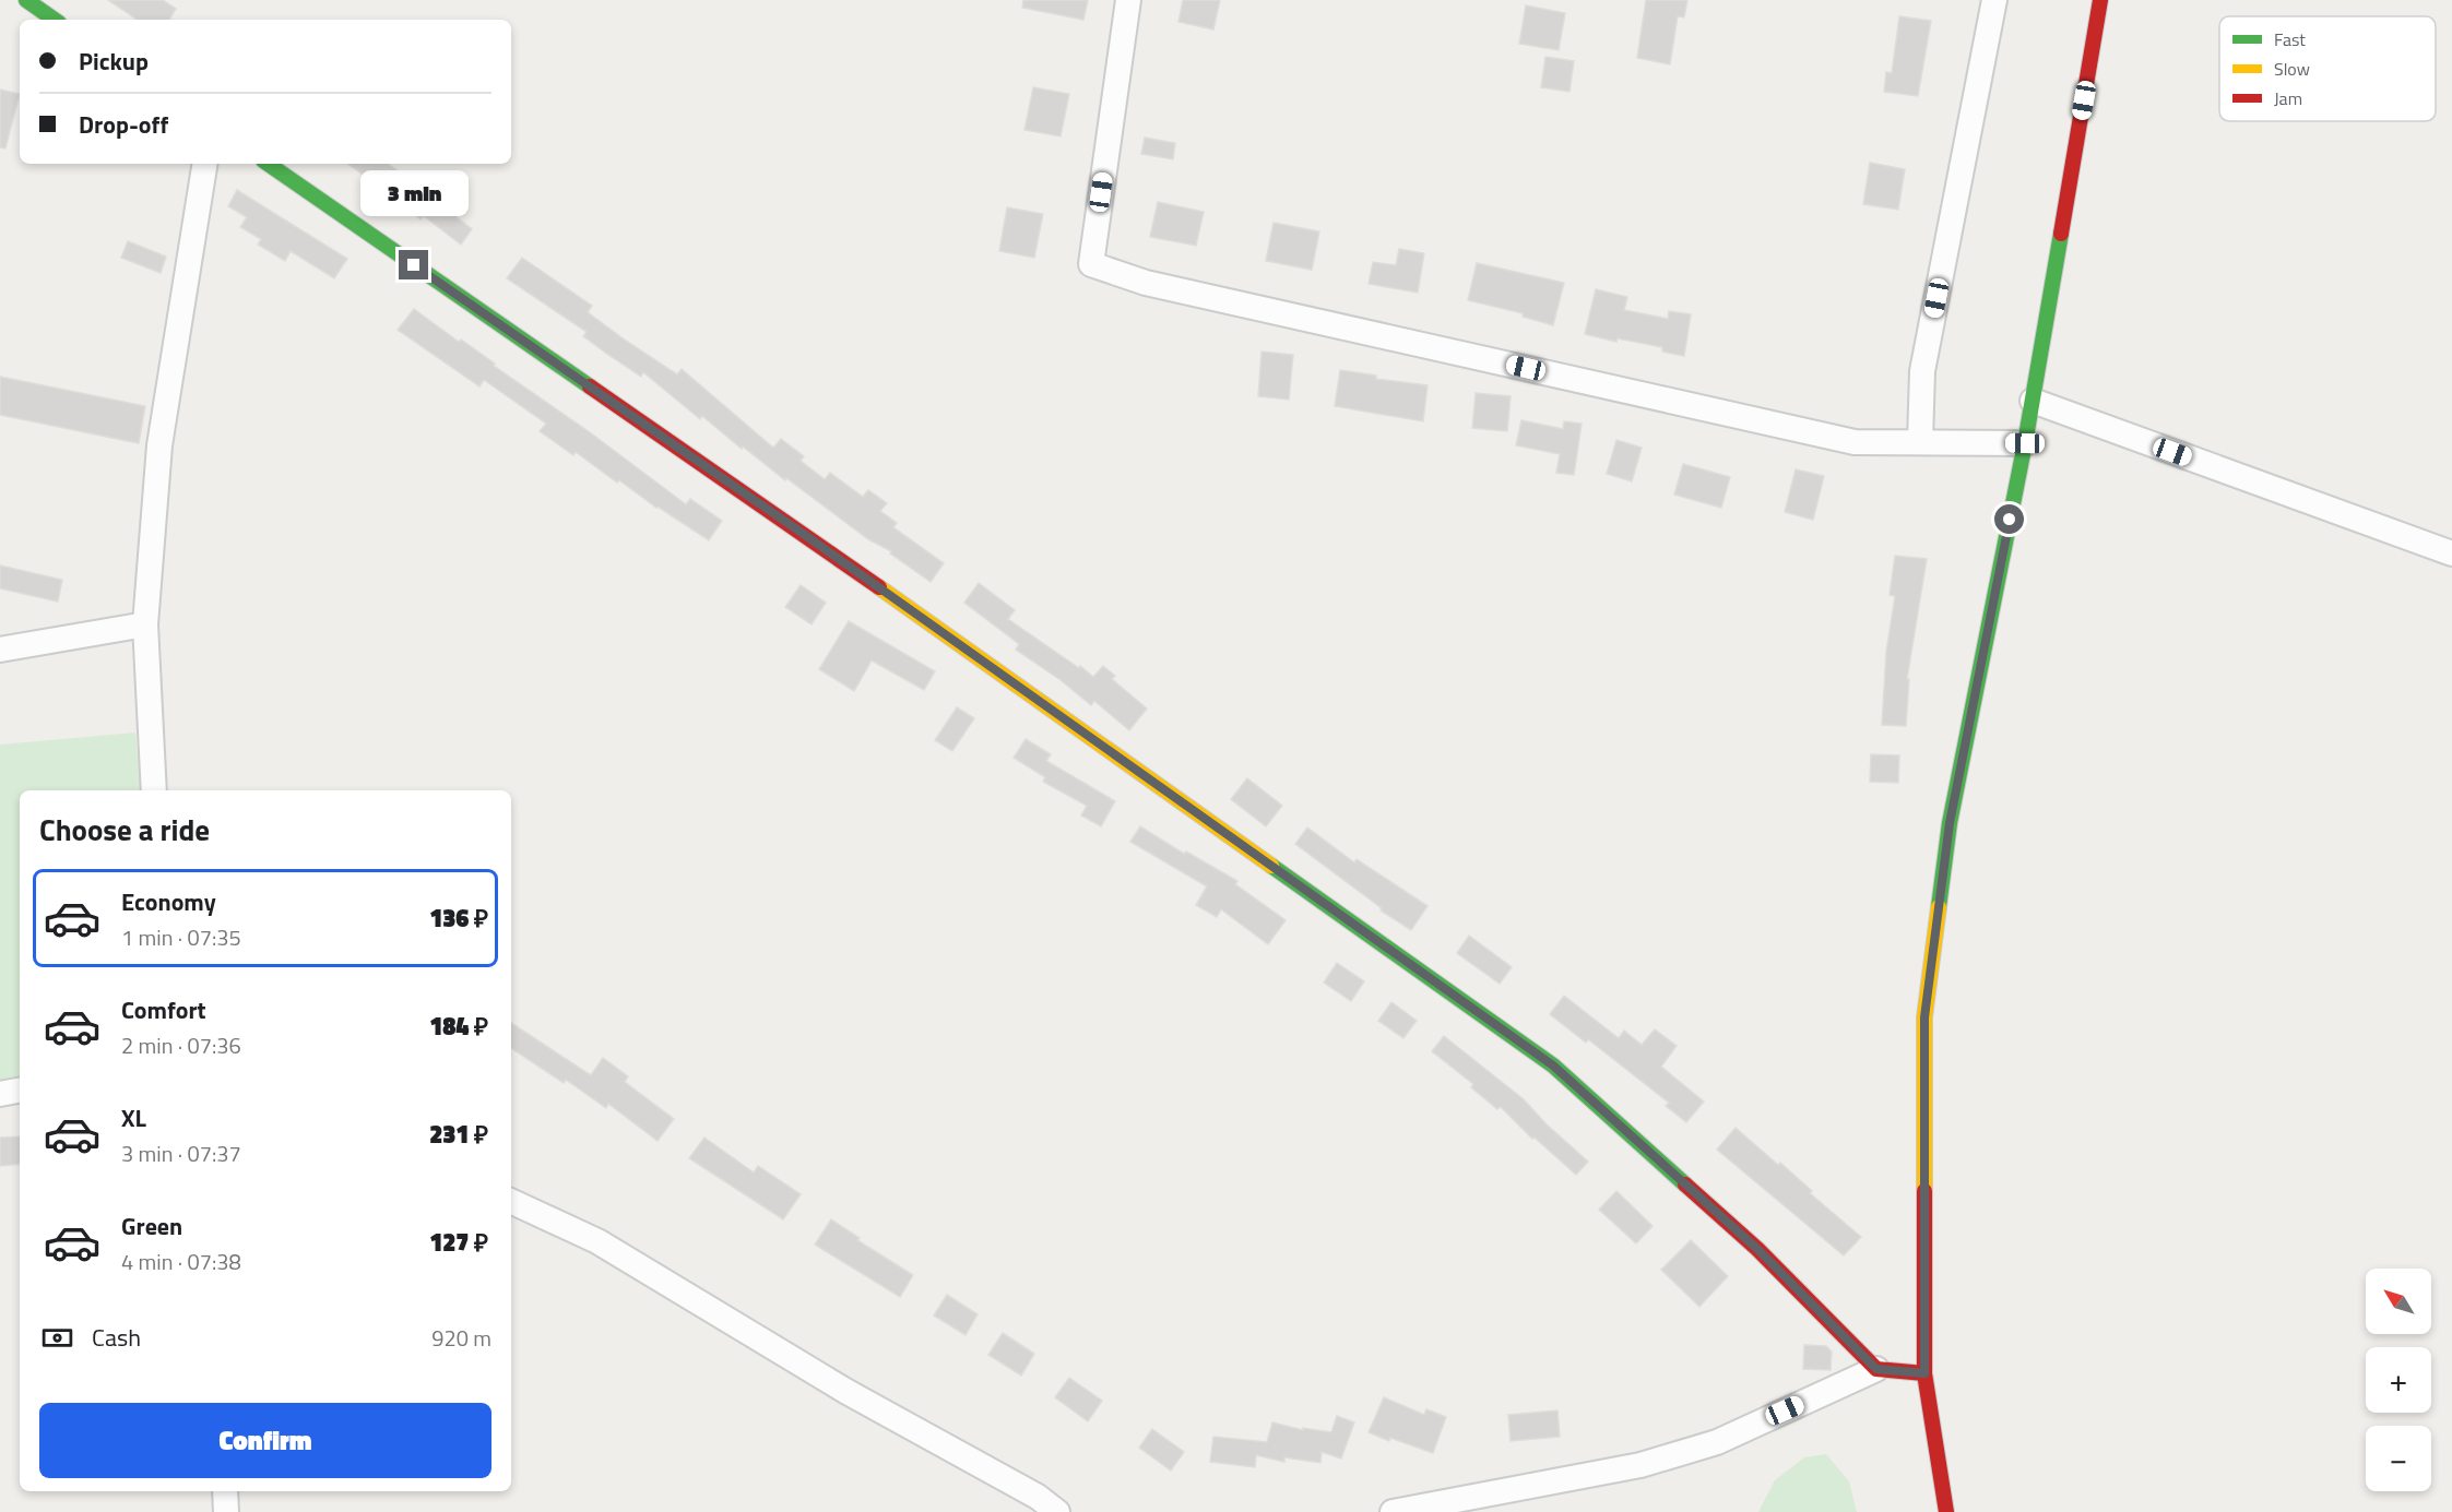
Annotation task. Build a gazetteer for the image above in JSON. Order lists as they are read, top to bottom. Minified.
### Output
{"legend":["Fast","Slow","Jam"],"north":"top left","page":{"banner":["Pickup","Drop-off"],"bubble":"3 min","heading":"Choose a ride","list":[{"name":"Economy","note":"1 min · 07:35","value":"136 ₽"},{"name":"Comfort","note":"2 min · 07:36","value":"184 ₽"},{"name":"XL","note":"3 min · 07:37","value":"231 ₽"},{"name":"Green","note":"4 min · 07:38","value":"127 ₽"}],"map_buttons":["+","−"],"pay":["Cash","920 m"],"buttons":"Confirm"}}
